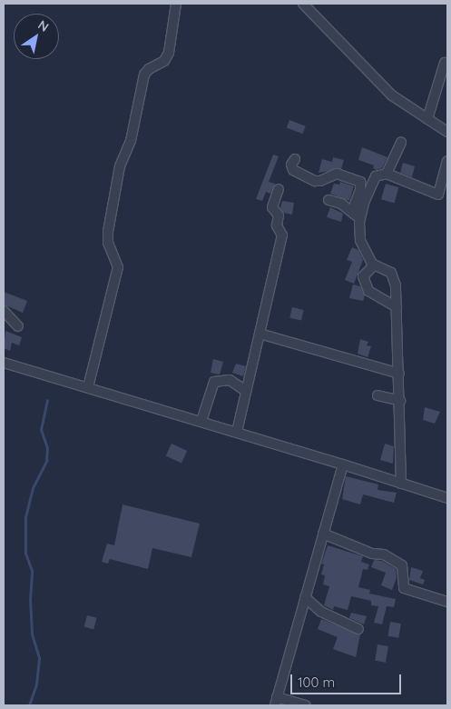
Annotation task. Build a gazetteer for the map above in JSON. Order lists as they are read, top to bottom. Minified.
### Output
{"scale_bar":"100 m","north":"top right"}
